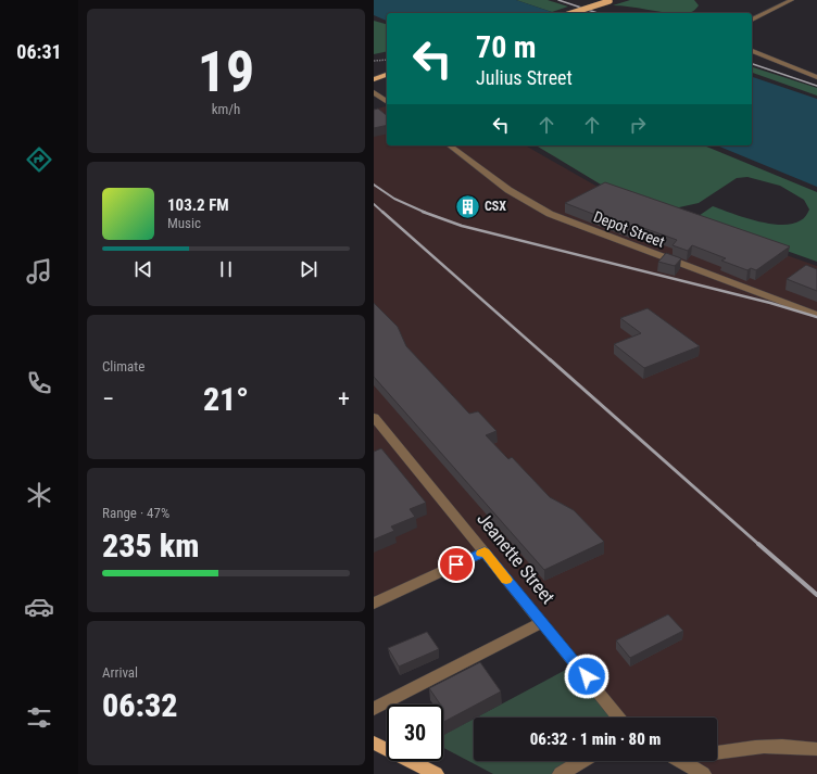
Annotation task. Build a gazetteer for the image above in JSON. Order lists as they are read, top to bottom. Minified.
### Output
{"streets":{"street":["Depot Street","Jeanette Street"]},"places":{"building":["CSX"]},"page":{"tabs":"06:31","tile":[["19","km/h"],"Climate",["Range · 47%","235 km"],["Arrival","06:32"]],"turn":["70 m","Julius Street"],"song":["103.2 FM","Music"],"heat":["−","21°","+"],"limit":"30","trip":"06:32 · 1 min · 80 m"}}
